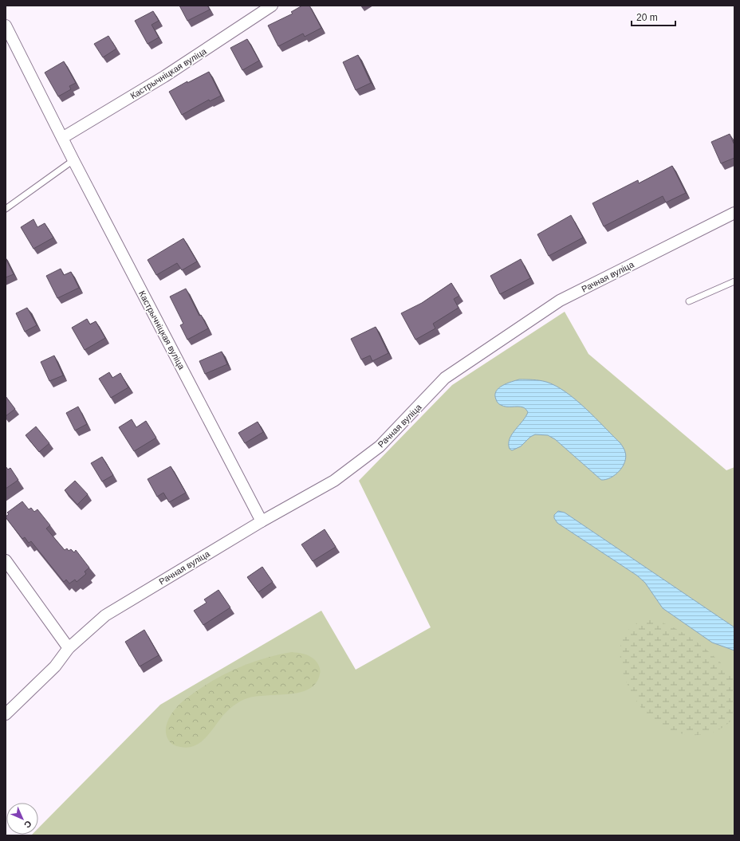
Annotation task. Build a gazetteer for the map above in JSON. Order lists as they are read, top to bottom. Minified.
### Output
{"streets":{"street":["Кастрычніцкая вуліца","Рачная вуліца"]},"crossings":[["Кастрычніцкая вуліца","Рачная вуліца"]],"scale_bar":"20 m","north":"bottom right"}
